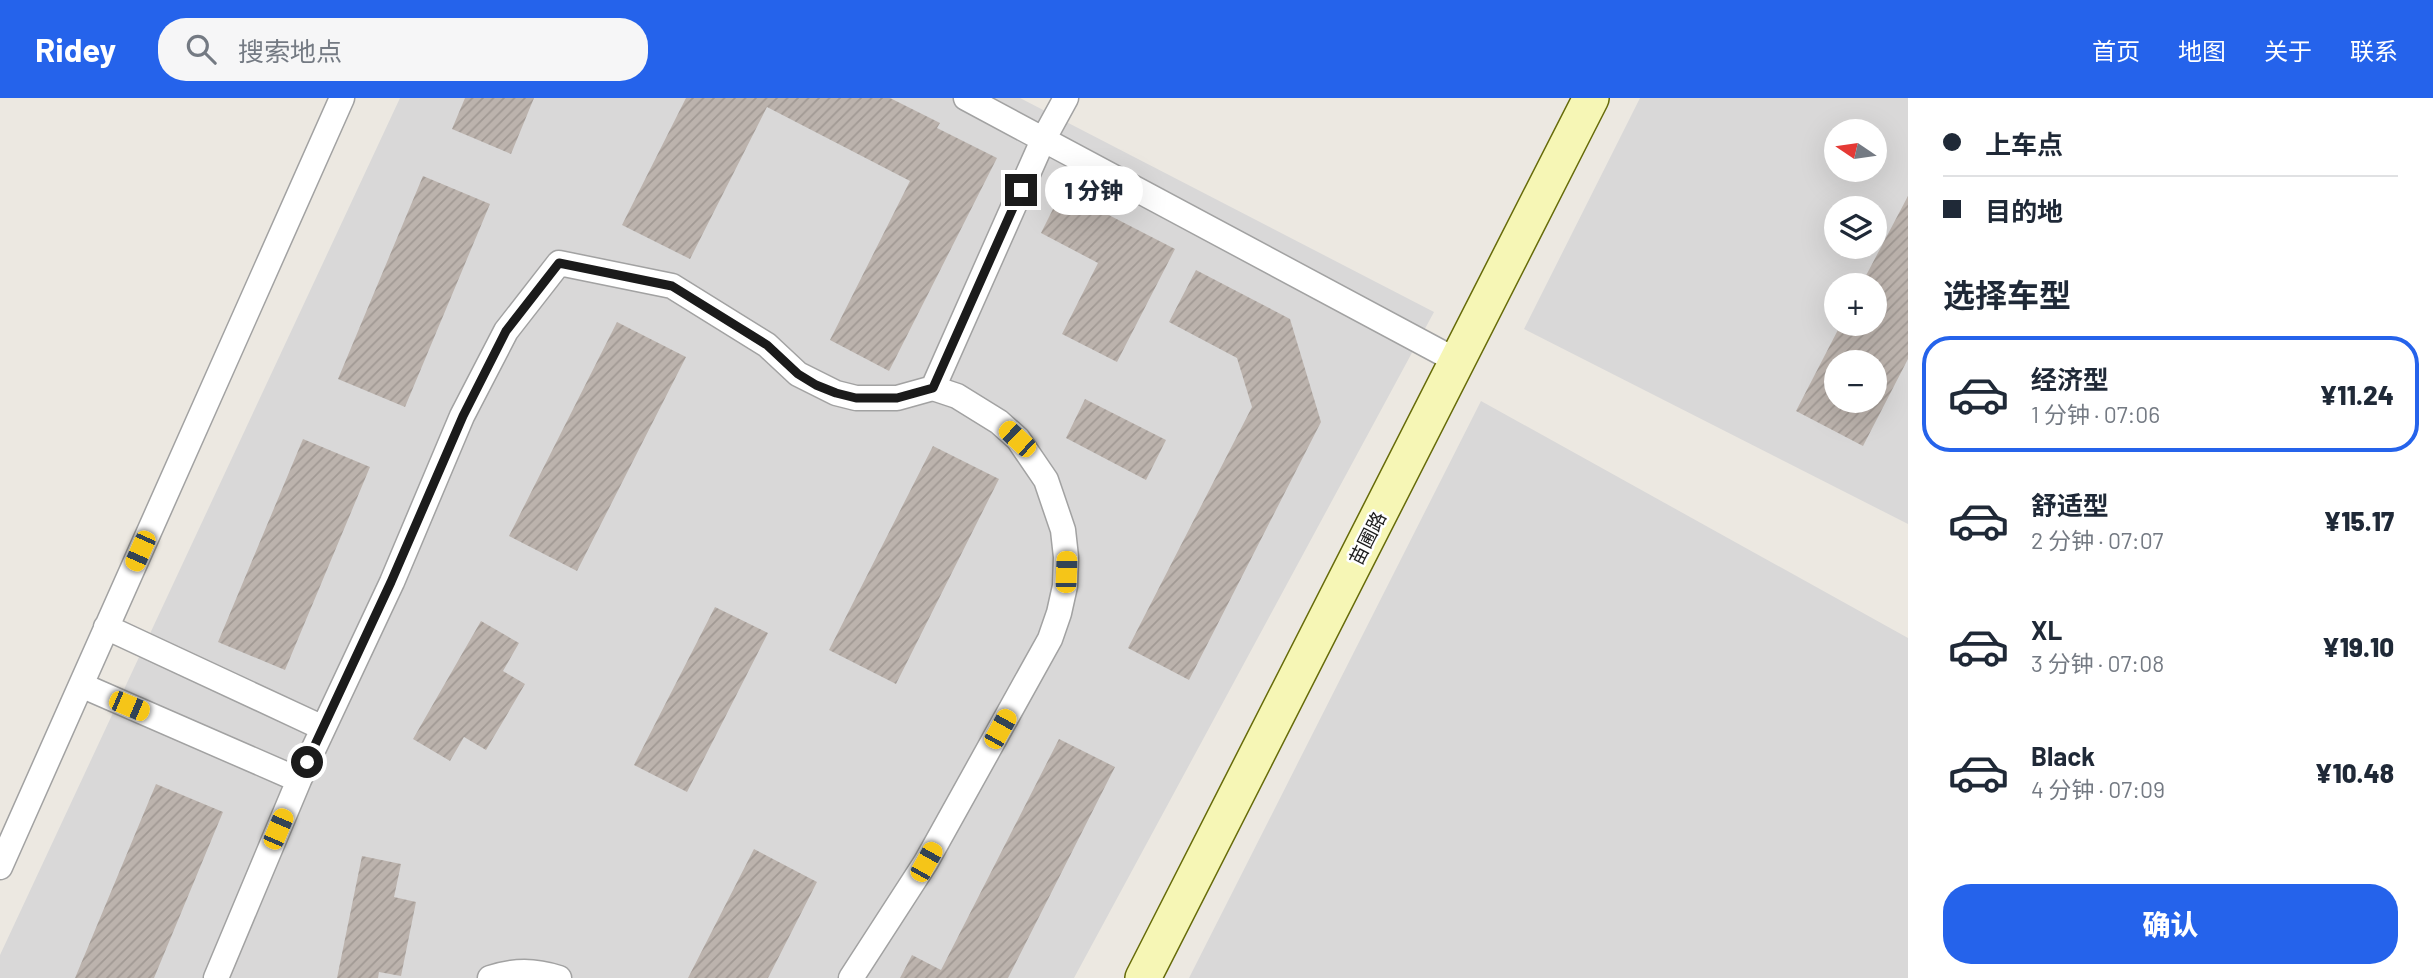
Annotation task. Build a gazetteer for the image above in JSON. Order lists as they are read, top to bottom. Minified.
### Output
{"streets":{"street":["苗圃路"]},"north":"left","page":{"header":"Ridey","search":"搜索地点","nav":["首页","地图","关于","联系"],"banner":["上车点","目的地"],"map_buttons":["+","−"],"bubble":"1 分钟","heading":"选择车型","list":[{"name":"经济型","note":"1 分钟 · 07:06","value":"¥11.24"},{"name":"舒适型","note":"2 分钟 · 07:07","value":"¥15.17"},{"name":"XL","note":"3 分钟 · 07:08","value":"¥19.10"},{"name":"Black","note":"4 分钟 · 07:09","value":"¥10.48"}],"buttons":"确认"}}
